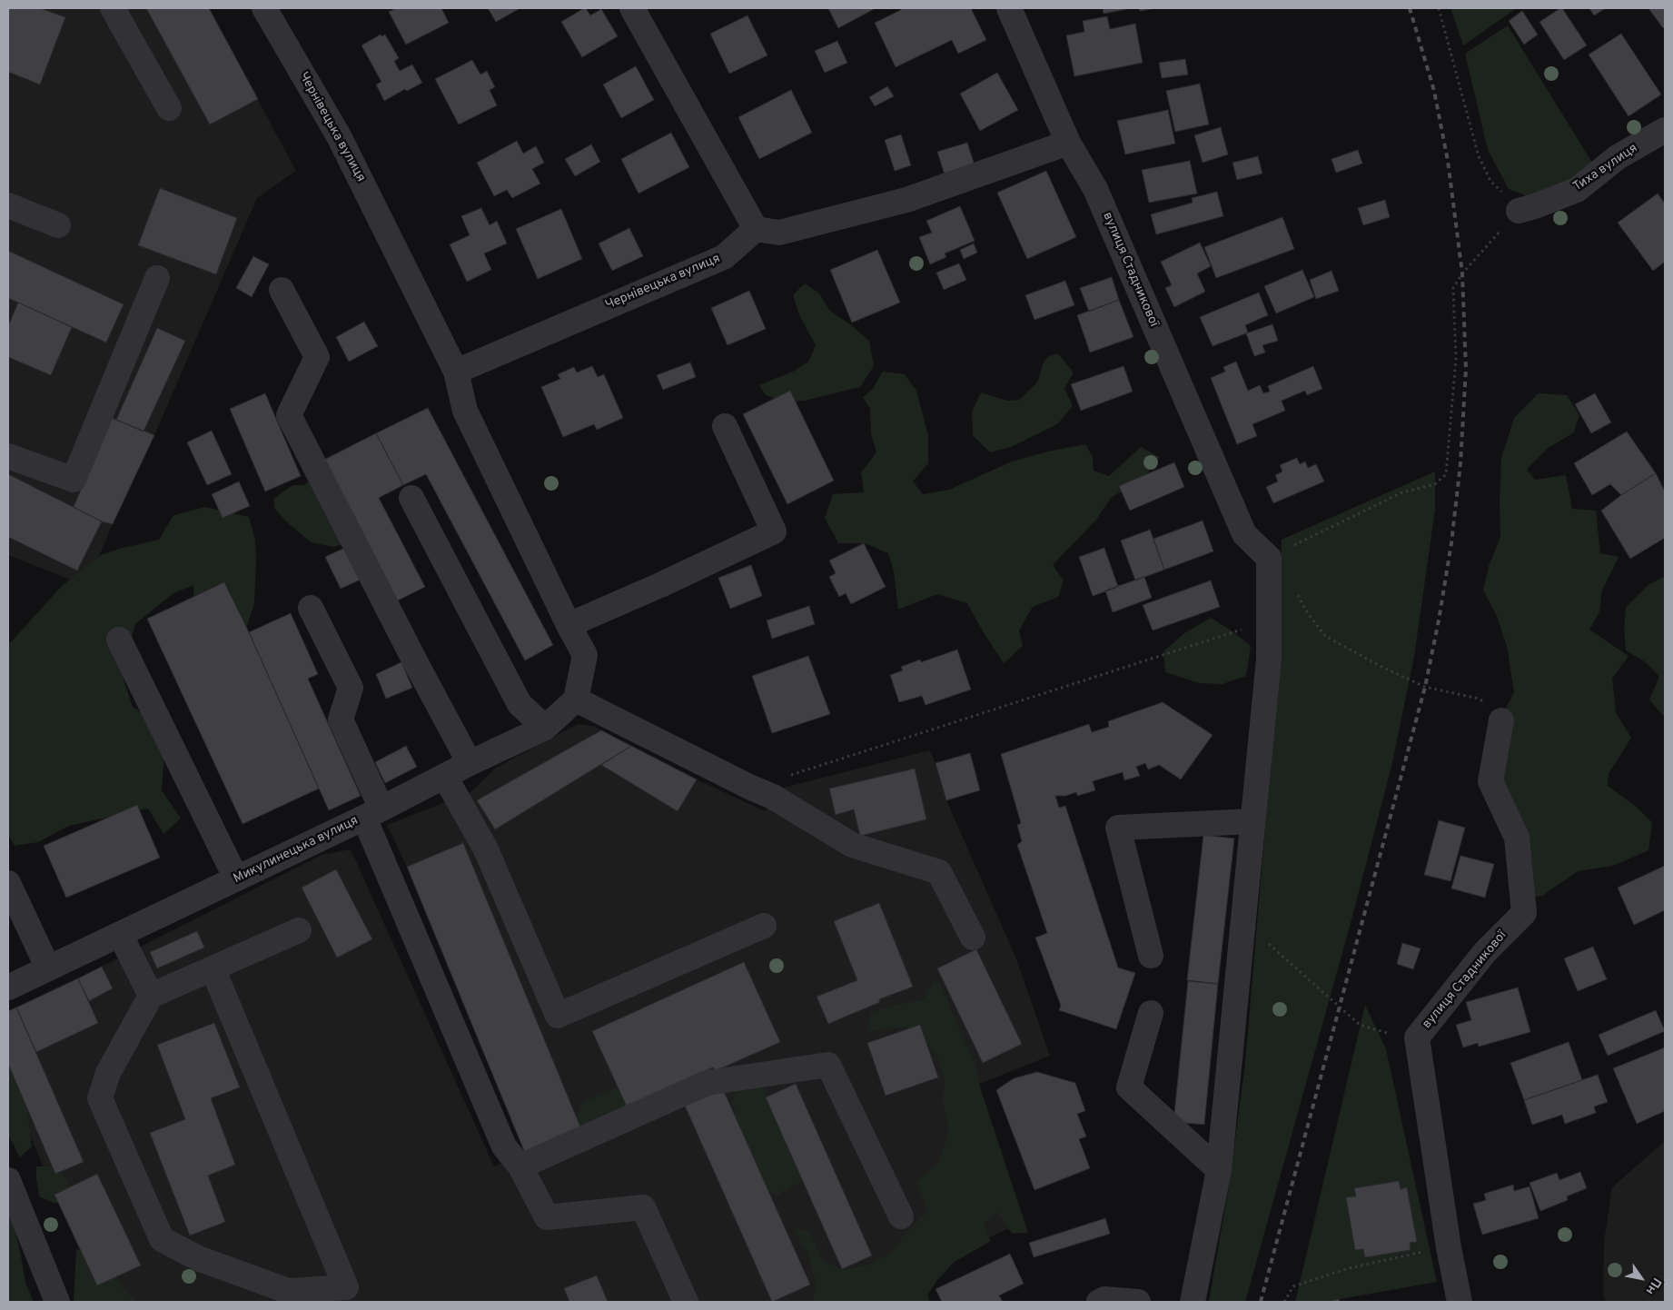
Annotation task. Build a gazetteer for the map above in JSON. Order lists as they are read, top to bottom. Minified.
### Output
{"streets":{"street":["Чернівецька вулиця","Тиха вулиця","вулиця Стадникової","Микулинецька вулиця"]},"crossings":[["Чернівецька вулиця","Микулинецька вулиця"]],"north":"bottom right"}
